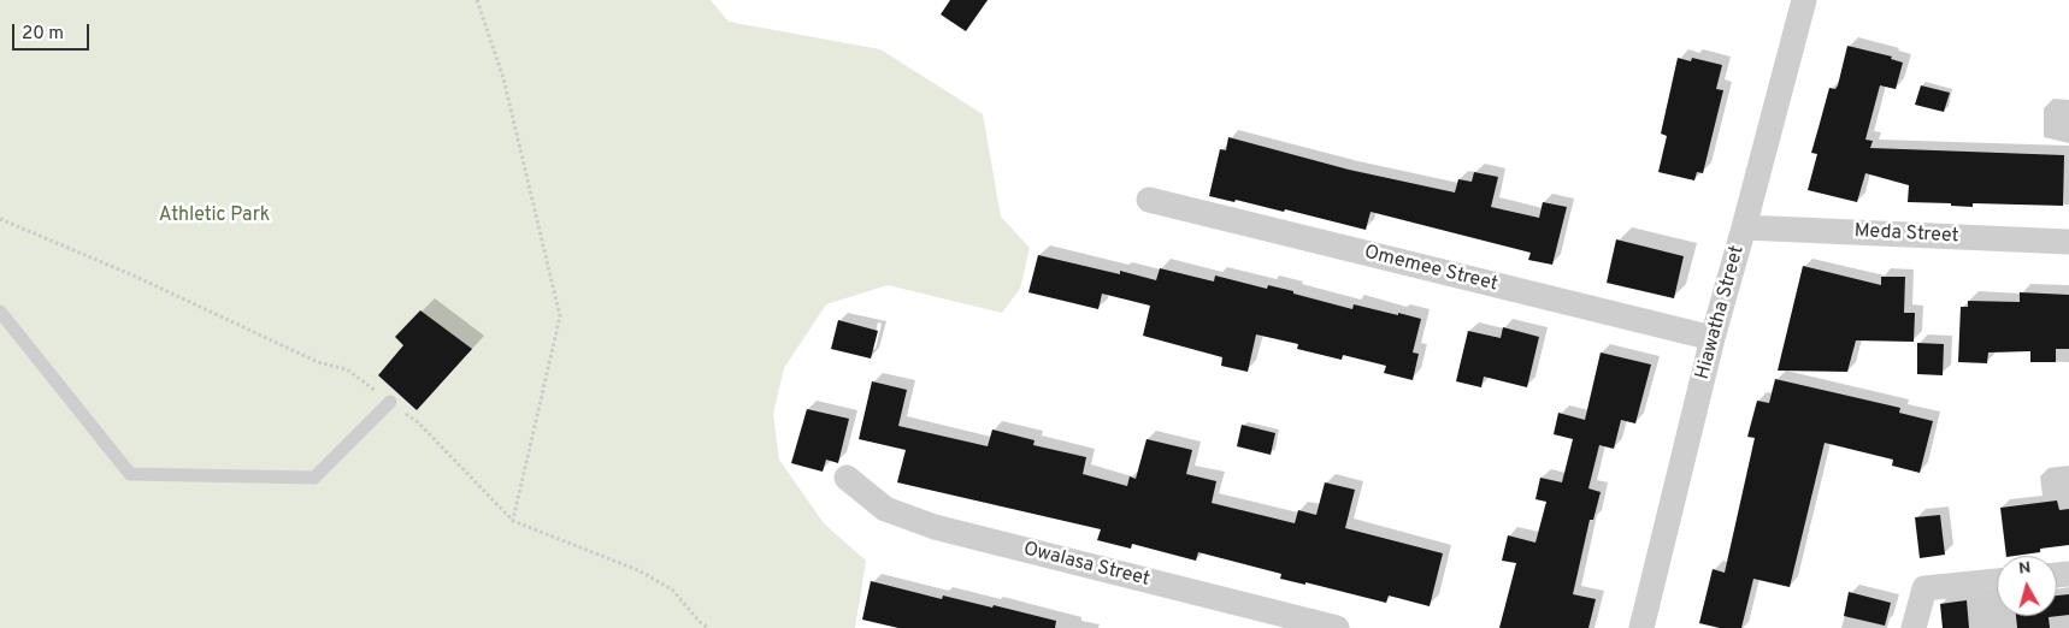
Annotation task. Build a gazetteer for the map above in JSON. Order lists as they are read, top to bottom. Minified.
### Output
{"streets":{"street":["Meda Street","Omemee Street","Hiawatha Street","Owalasa Street"]},"crossings":[["Meda Street","Hiawatha Street"],["Omemee Street","Hiawatha Street"]],"parks":["Athletic Park"],"scale_bar":"20 m","north":"top"}
